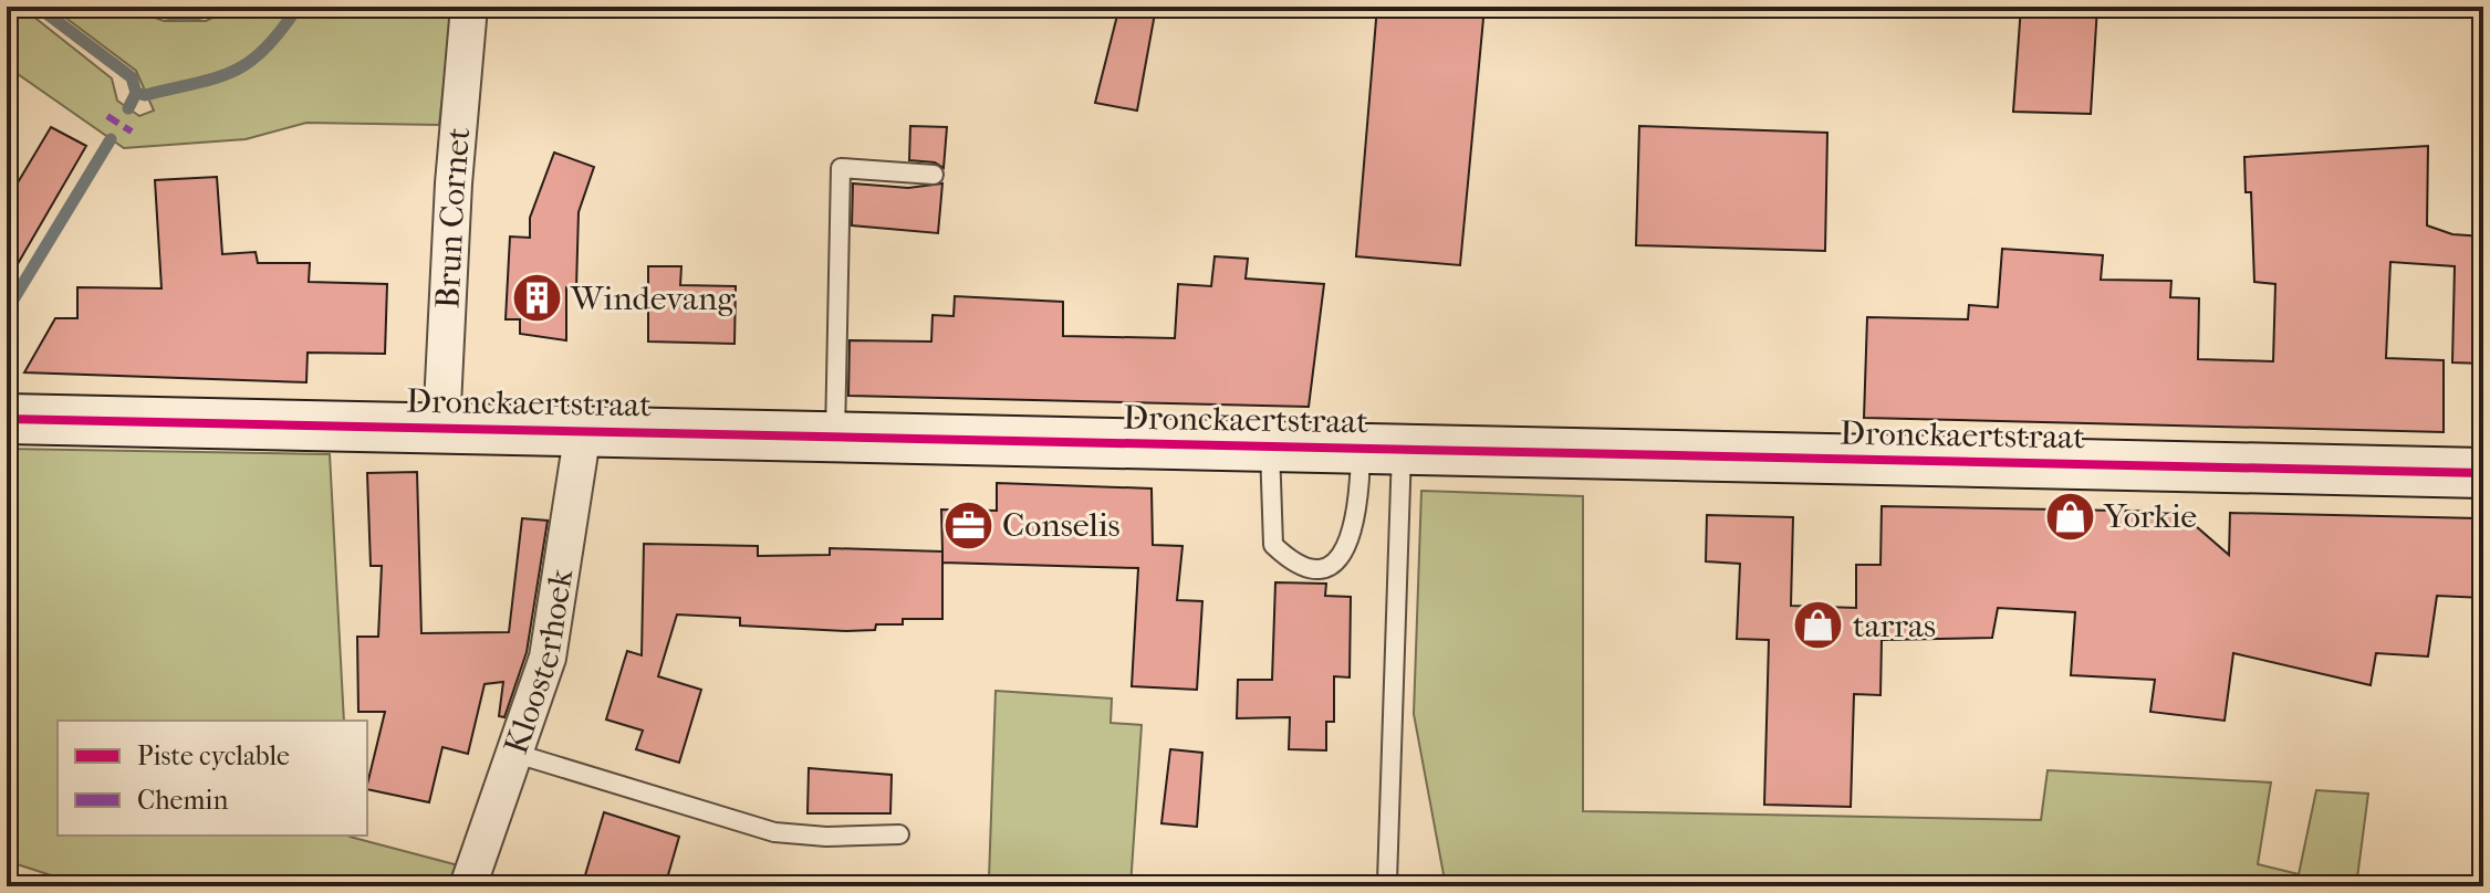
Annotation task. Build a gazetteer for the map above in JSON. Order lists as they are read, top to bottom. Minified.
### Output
{"streets":{"main road":["Dronckaertstraat"],"street":["Brun Cornet","Kloosterhoek"]},"crossings":[["Brun Cornet","Dronckaertstraat"],["Dronckaertstraat","Kloosterhoek"]],"places":{"building":["Windevang"],"shop":["Yorkie","tarras"],"office":["Conselis"]},"legend":["Piste cyclable","Chemin"]}
